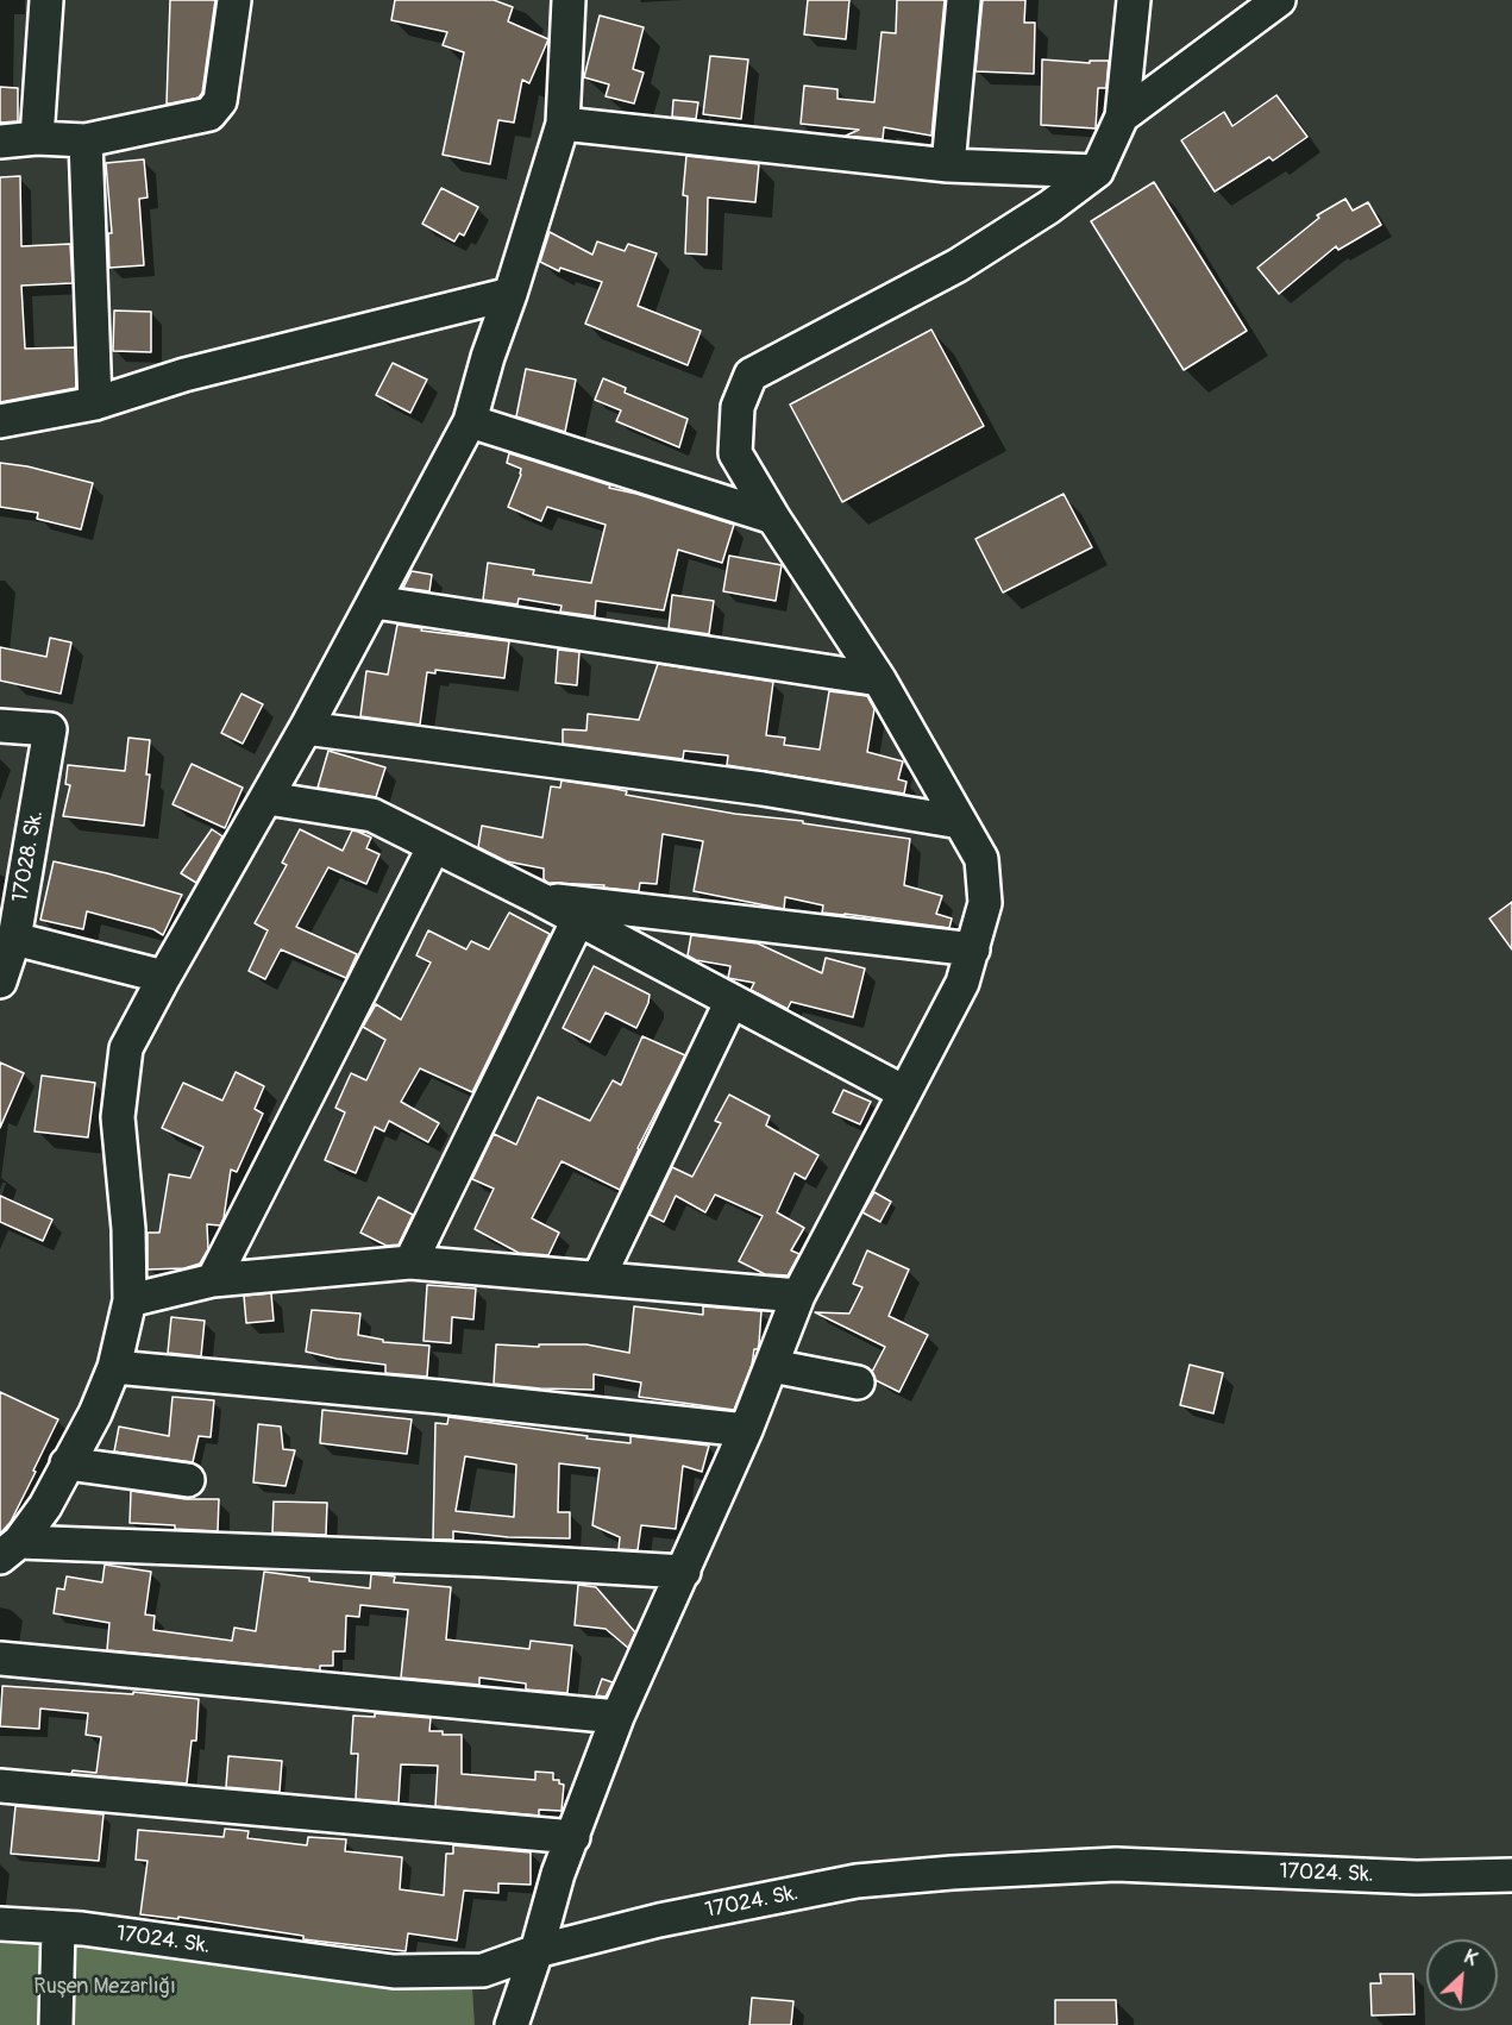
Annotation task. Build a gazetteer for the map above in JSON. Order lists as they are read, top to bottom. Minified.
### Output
{"streets":{"street":["17028. Sk.","17024. Sk."]},"parks":["Ruşen Mezarlığı"],"north":"top right"}
